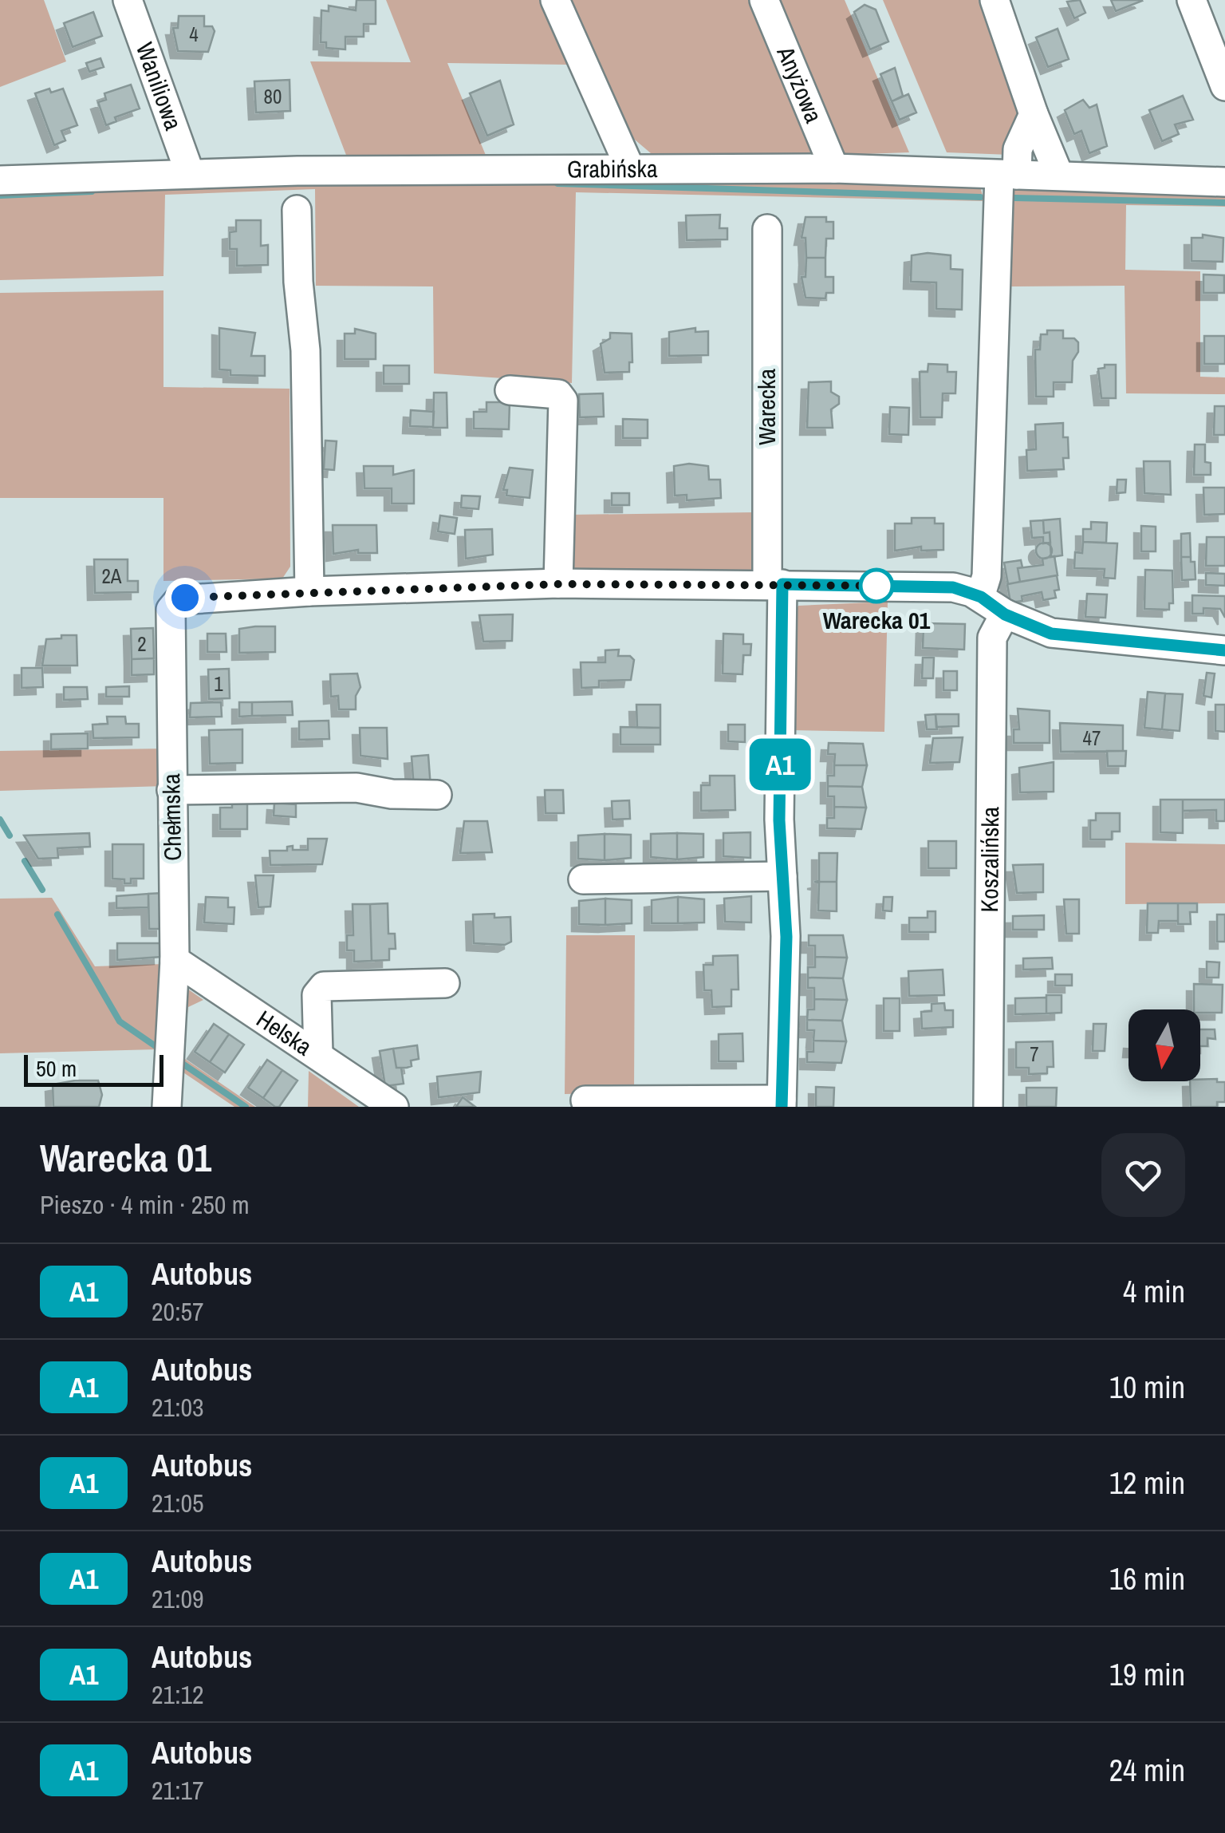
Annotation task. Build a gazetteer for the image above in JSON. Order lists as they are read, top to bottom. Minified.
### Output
{"streets":{"street":["Anyżowa","Waniliowa","Grabińska","Warecka","Chełmska","Koszalińska","Helska"]},"crossings":[["Anyżowa","Grabińska"],["Waniliowa","Grabińska"],["Chełmska","Helska"]],"places":["Warecka 01"],"lines":["bus line A1"],"house_numbers":["4","80","2A","2","1","47","7"],"scale_bar":"50 m","north":"bottom","page":{"on_map":"A1","scale":"50 m","heading":["Warecka 01","Pieszo · 4 min · 250 m"],"list":[{"mark":"A1","name":"Autobus","note":"20:57","value":"4 min"},{"mark":"A1","name":"Autobus","note":"21:03","value":"10 min"},{"mark":"A1","name":"Autobus","note":"21:05","value":"12 min"},{"mark":"A1","name":"Autobus","note":"21:09","value":"16 min"},{"mark":"A1","name":"Autobus","note":"21:12","value":"19 min"},{"mark":"A1","name":"Autobus","note":"21:17","value":"24 min"}]}}
